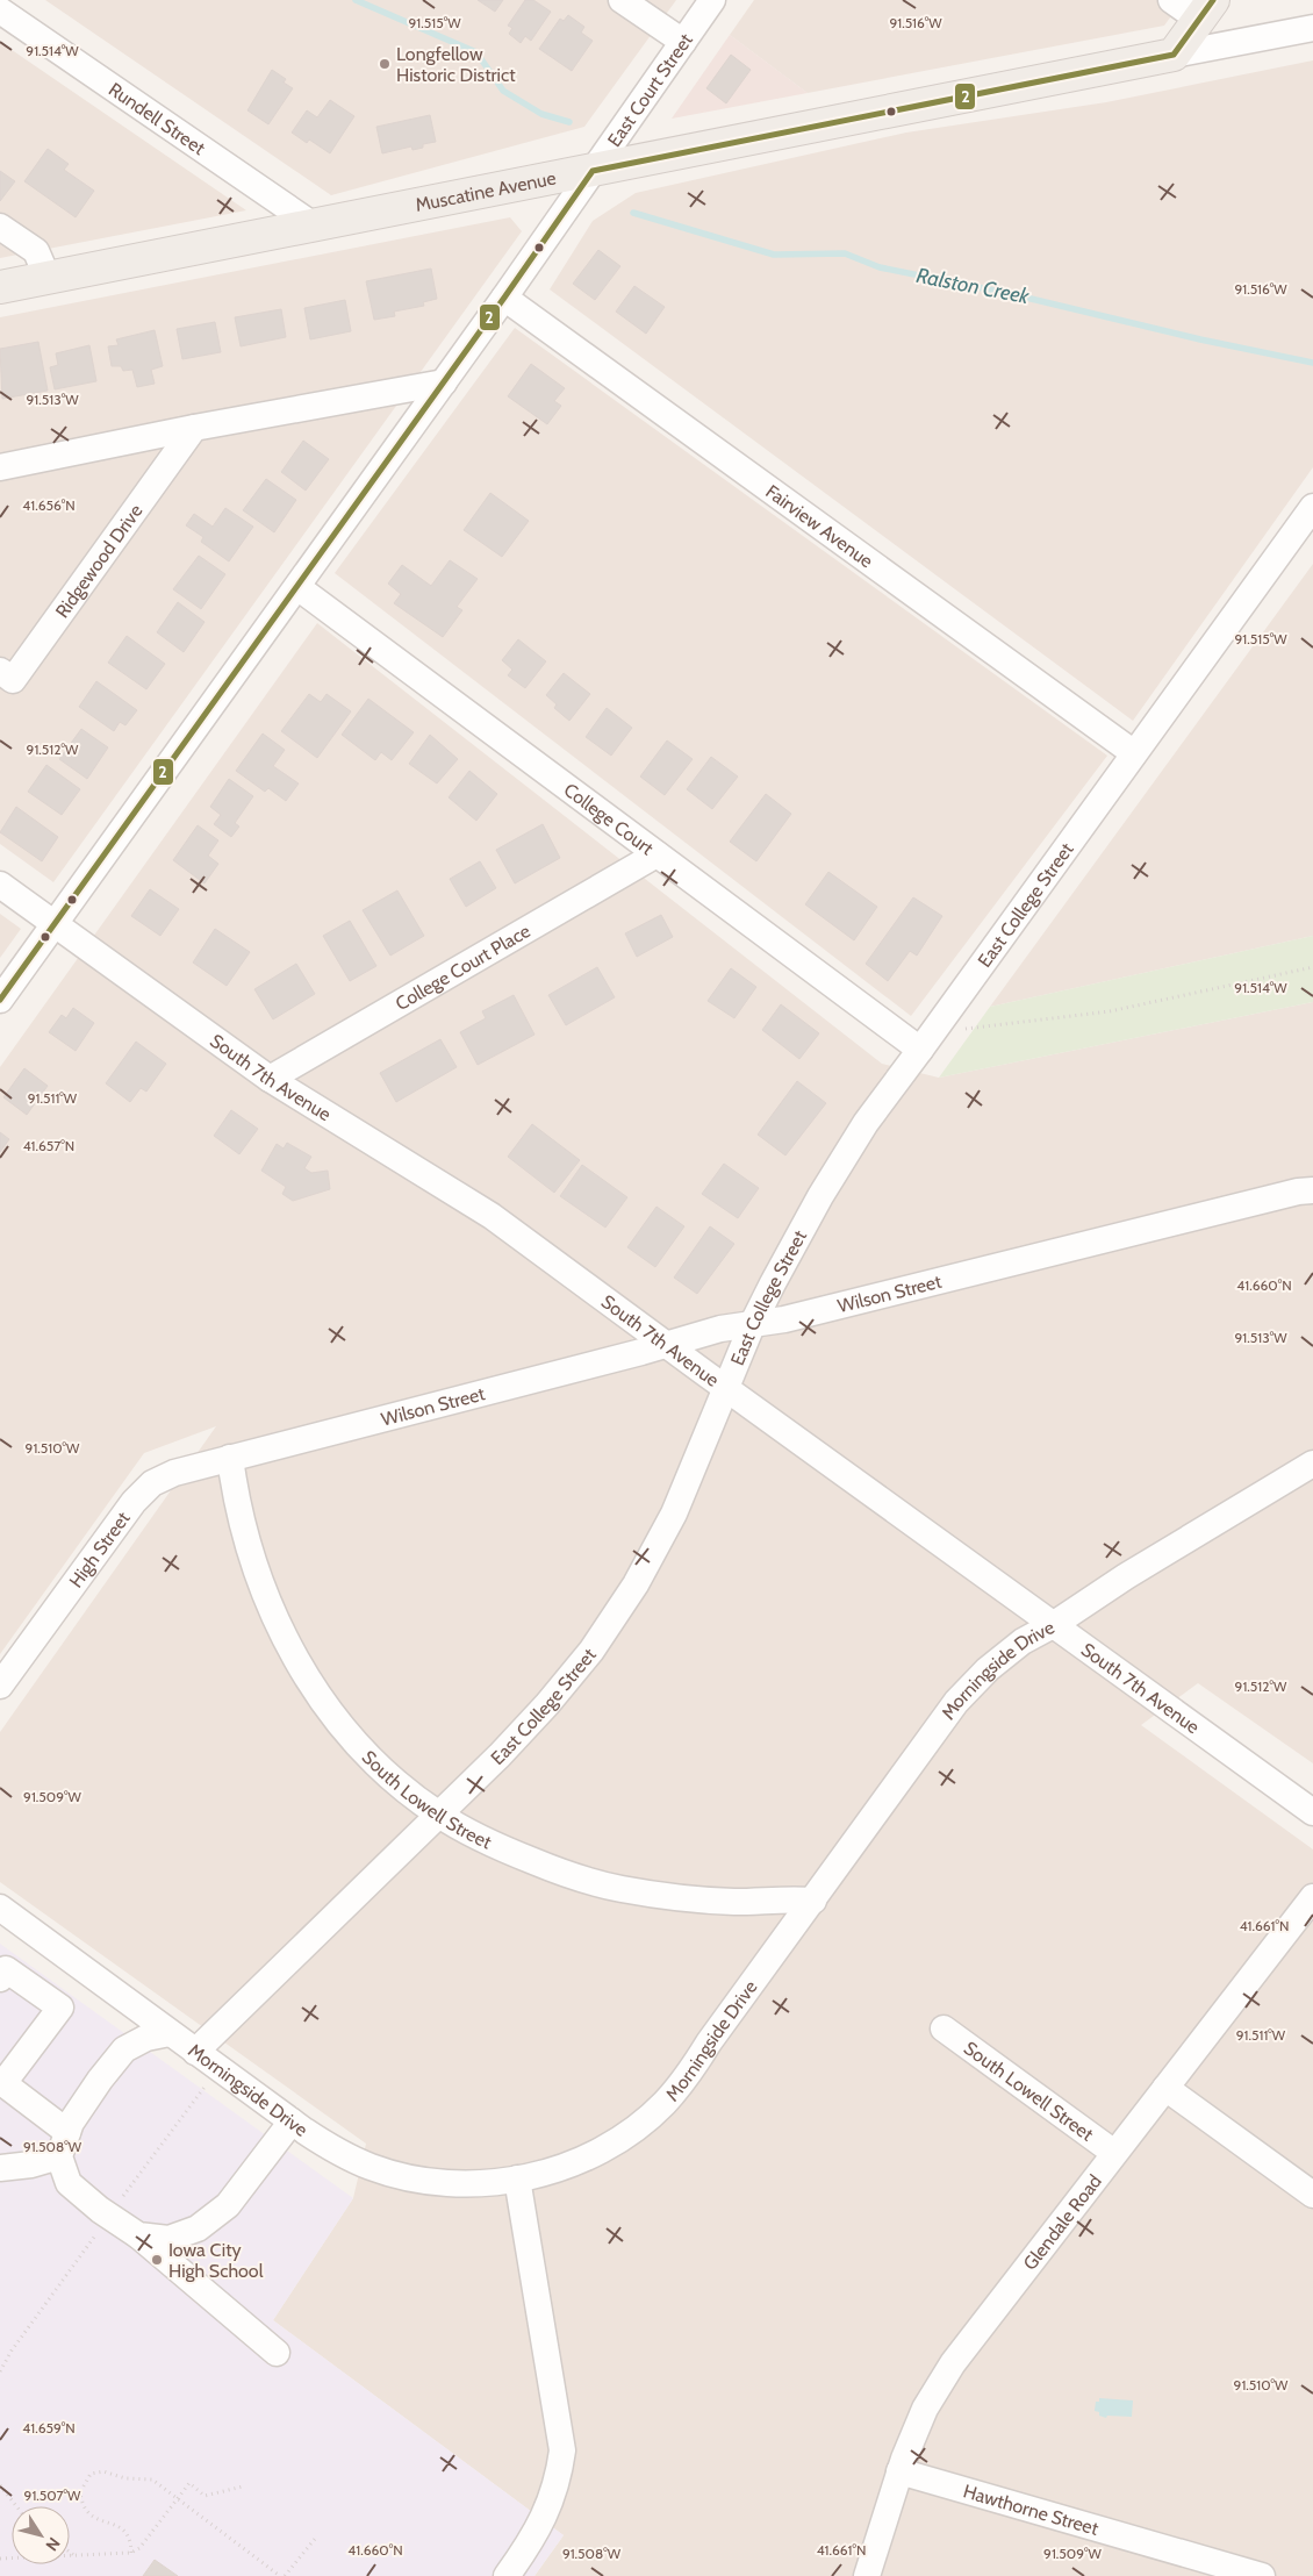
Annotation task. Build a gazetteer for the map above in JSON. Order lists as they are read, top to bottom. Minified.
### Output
{"streets":{"main road":["Muscatine Avenue"],"street":["East Court Street","Rundell Street","Fairview Avenue","Ridgewood Drive","College Court","East College Street","College Court Place","South 7th Avenue","Wilson Street","High Street","Morningside Drive","South Lowell Street","Glendale Road","Hawthorne Street"]},"crossings":[["East Court Street","Muscatine Avenue"],["East Court Street","Fairview Avenue"],["East Court Street","College Court"],["East Court Street","South 7th Avenue"],["Rundell Street","Muscatine Avenue"],["Fairview Avenue","East College Street"],["College Court","East College Street"],["College Court","College Court Place"],["East College Street","South 7th Avenue"],["East College Street","Wilson Street"],["East College Street","Morningside Drive"],["East College Street","South Lowell Street"],["College Court Place","South 7th Avenue"],["South 7th Avenue","Wilson Street"],["South 7th Avenue","Morningside Drive"],["Wilson Street","High Street"],["Wilson Street","South Lowell Street"],["High Street","South Lowell Street"],["Morningside Drive","South Lowell Street"],["South Lowell Street","Glendale Road"],["Glendale Road","Hawthorne Street"]],"water":["Ralston Creek"],"places":["Longfellow Historic District","Iowa City High School"],"lines":["transit line 2"],"north":"bottom right","coordinates":["91.516°W","91.515°W","91.514°W","91.513°W","41.656°N","91.512°W","91.511°W","41.657°N","41.660°N","91.510°W","91.509°W","41.661°N","91.508°W","41.659°N","91.507°W"]}
